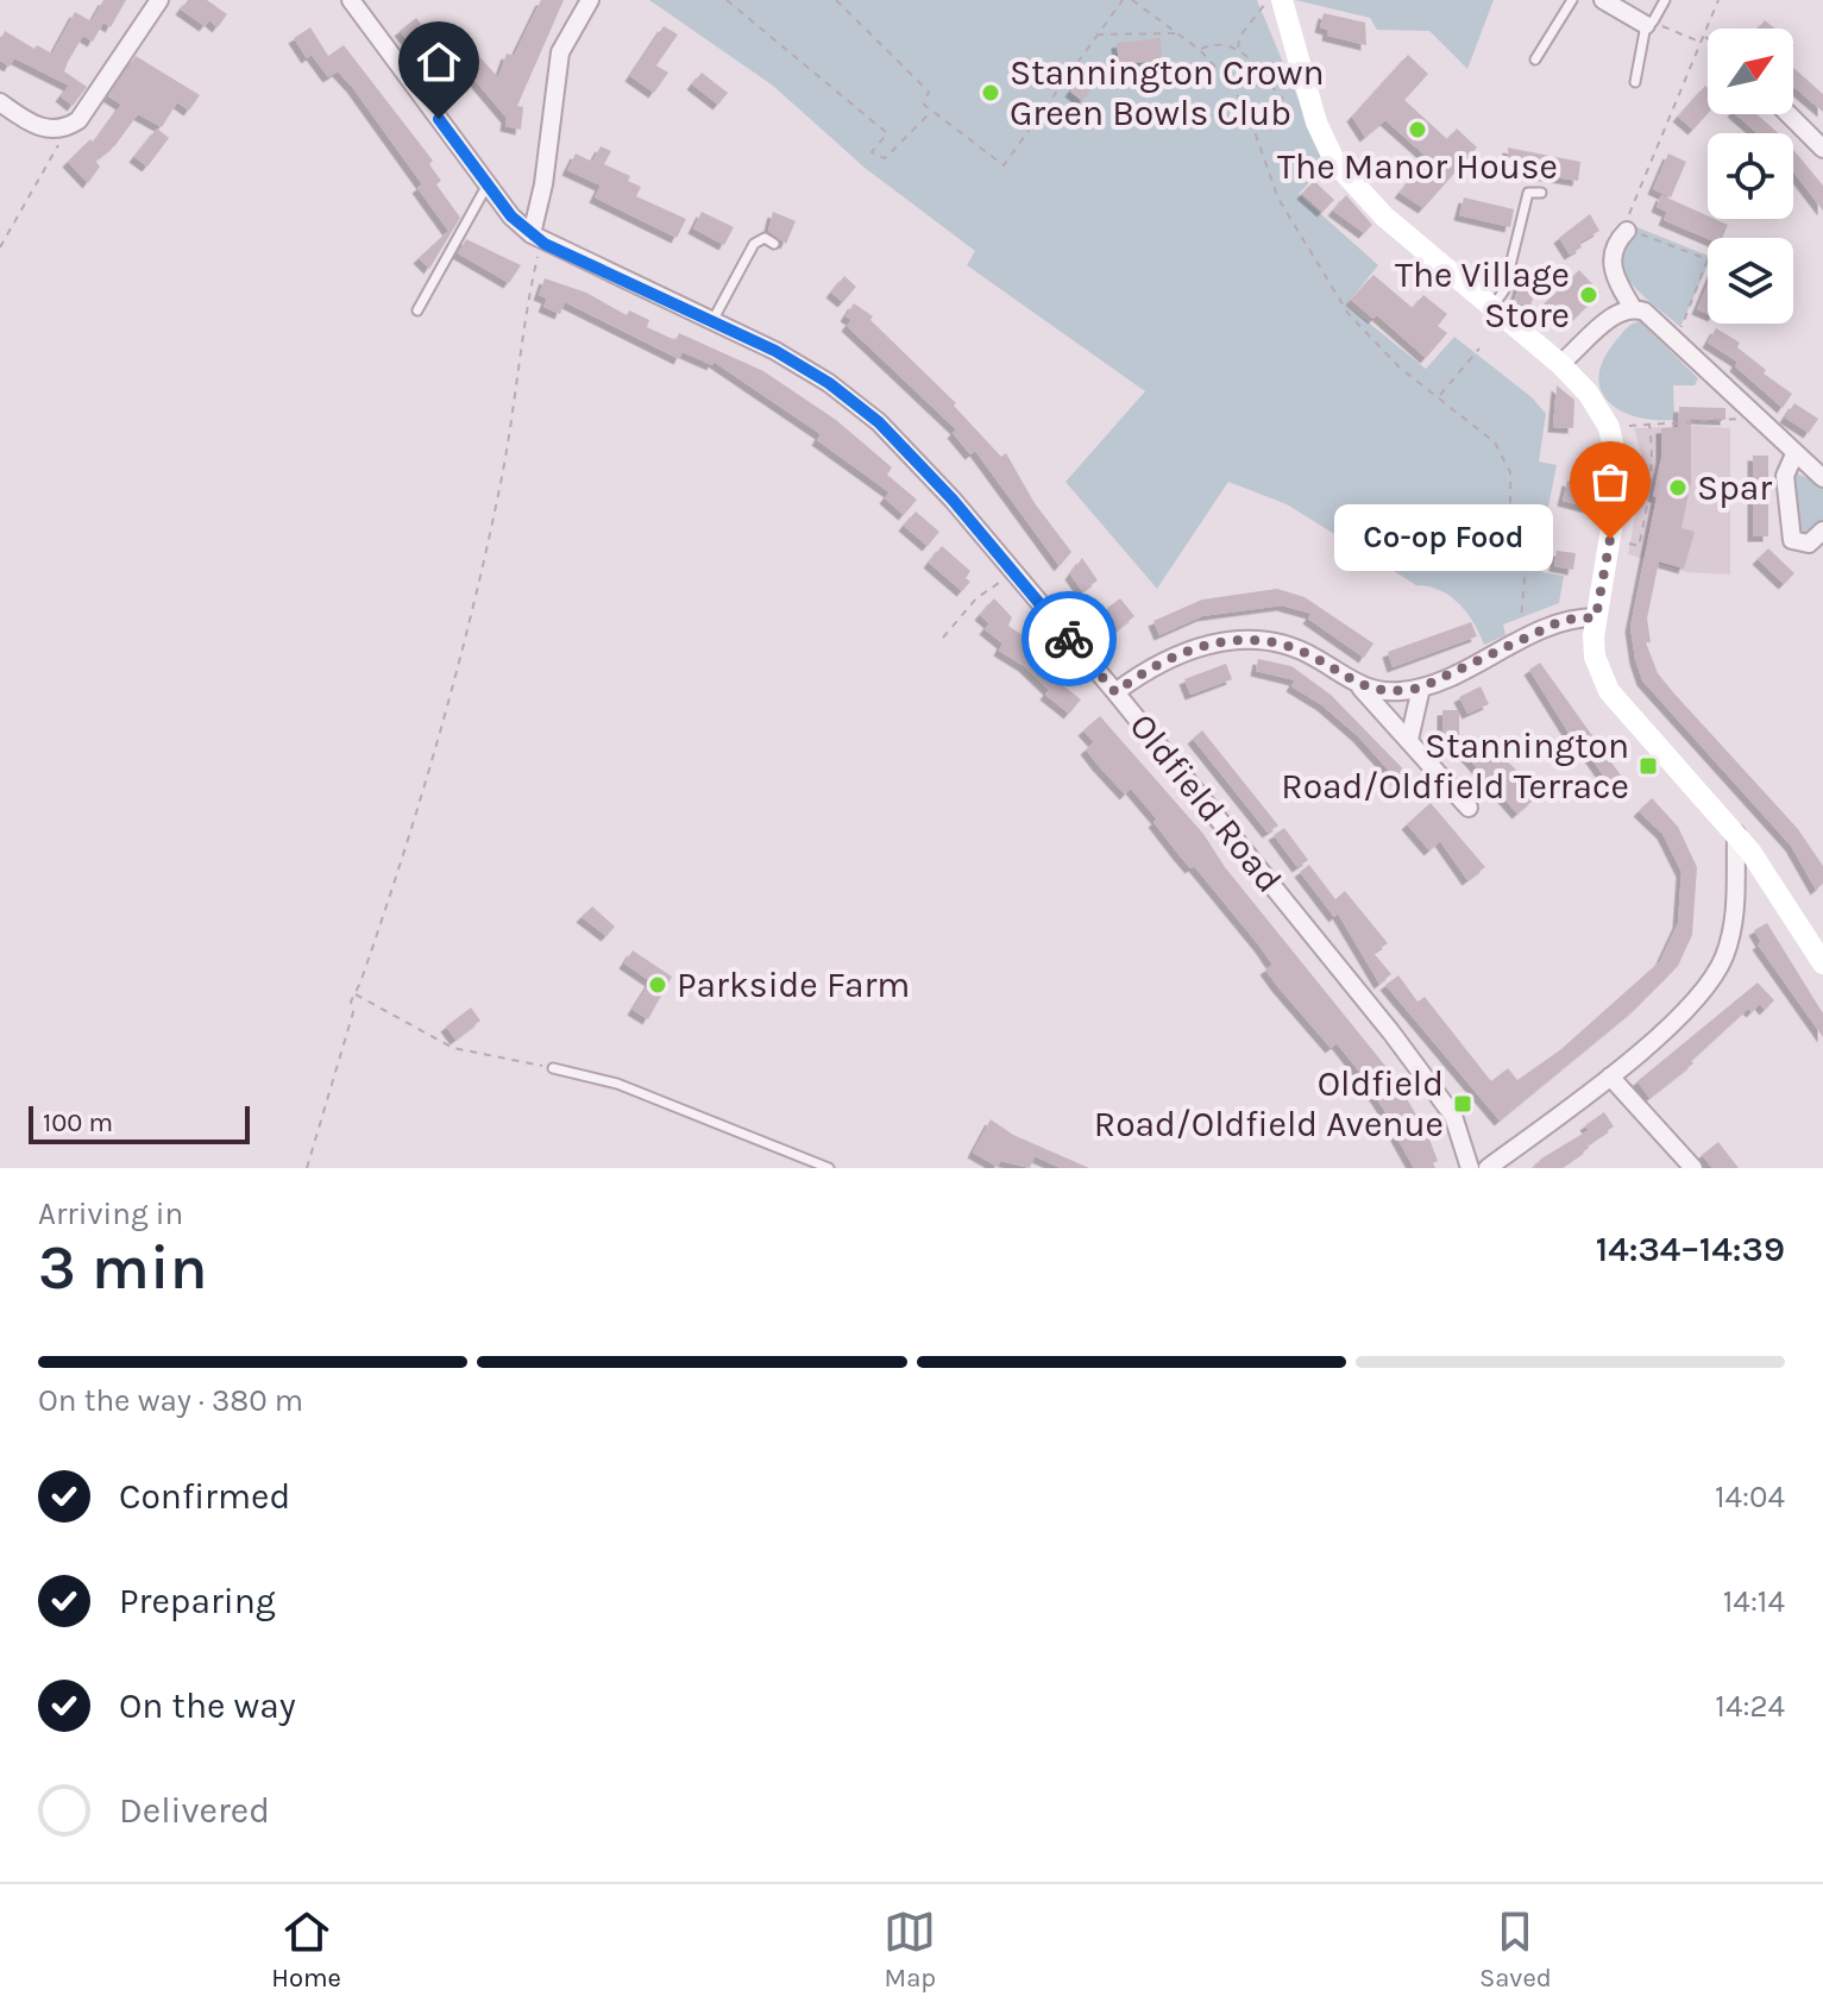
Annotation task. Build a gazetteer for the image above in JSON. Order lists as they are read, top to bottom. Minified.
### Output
{"streets":{"street":["Oldfield Road"]},"places":{"other":["Stannington Crown Green Bowls Club","The Manor House","The Village Store","Spar","Co-op Food","Parkside Farm"],"transit":["Stannington Road/Oldfield Terrace","Oldfield Road/Oldfield Avenue"]},"scale_bar":"100 m","north":"top right","page":{"bubble":"Co-op Food","scale":"100 m","heading":["3 min","Arriving in","14:34–14:39"],"bar":"On the way · 380 m","list":[["Confirmed","14:04"],["Preparing","14:14"],["On the way","14:24"],"Delivered"],"tabs":["Home","Map","Saved"]}}
